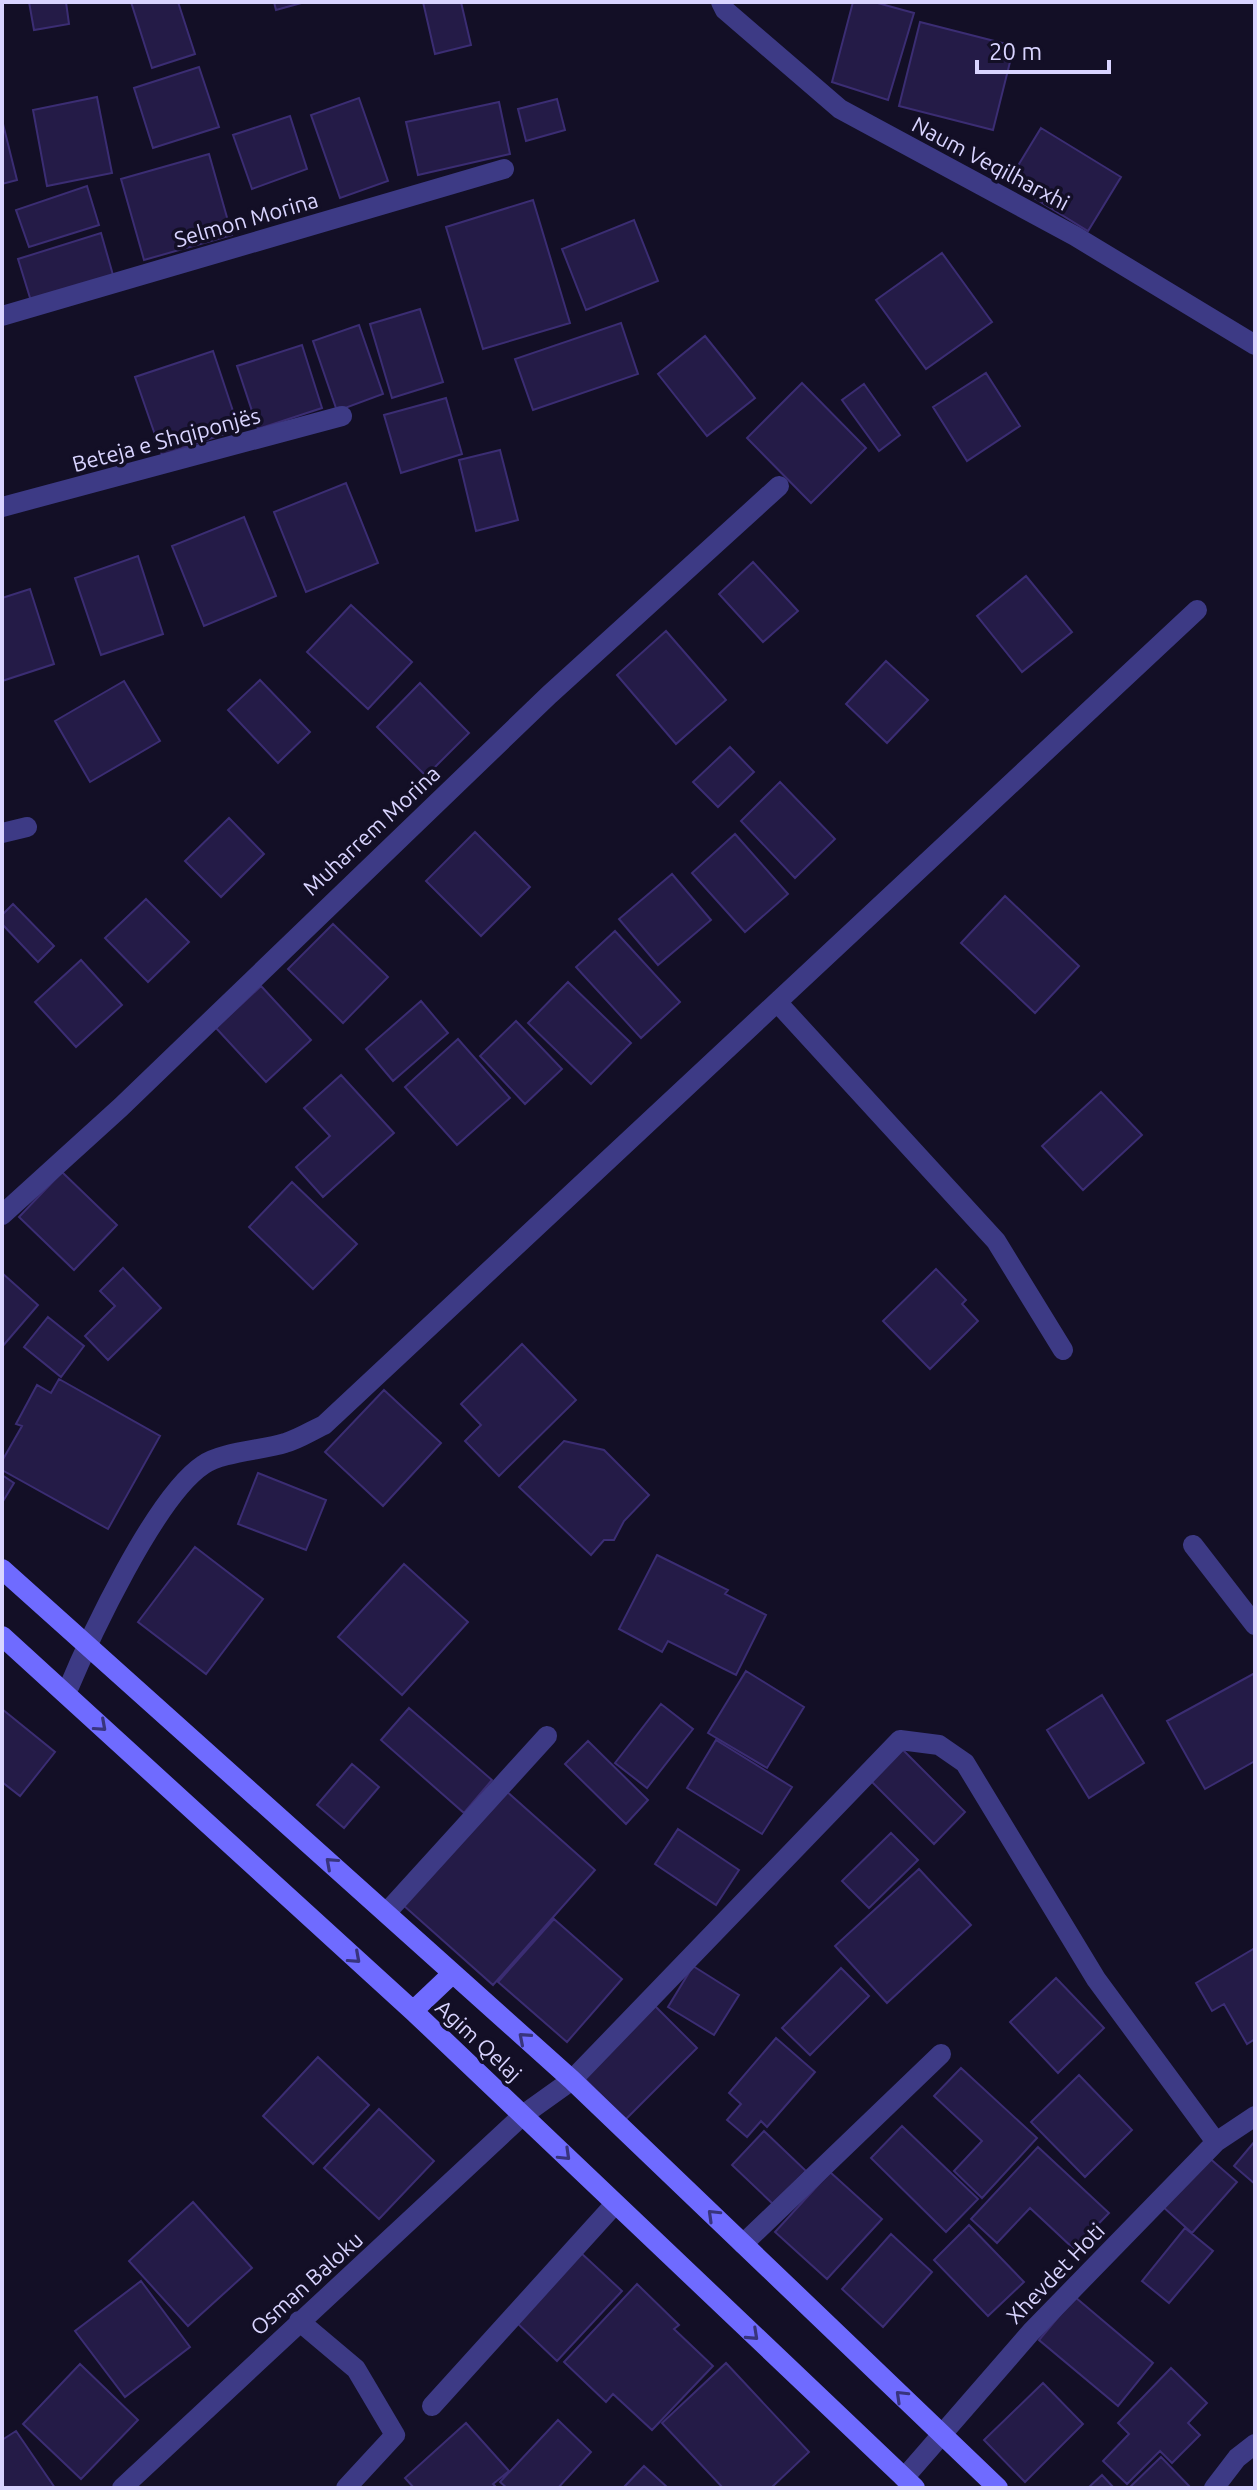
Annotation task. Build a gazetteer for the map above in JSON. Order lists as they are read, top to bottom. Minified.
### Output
{"streets":{"main road":["Agim Qelaj"],"street":["Naum Veqilharxhi","Selmon Morina","Beteja e Shqiponjës","Muharrem Morina","Xhevdet Hoti","Osman Baloku"]},"crossings":[["Agim Qelaj","Xhevdet Hoti"],["Agim Qelaj","Osman Baloku"],["Xhevdet Hoti","Osman Baloku"]],"scale_bar":"20 m"}
